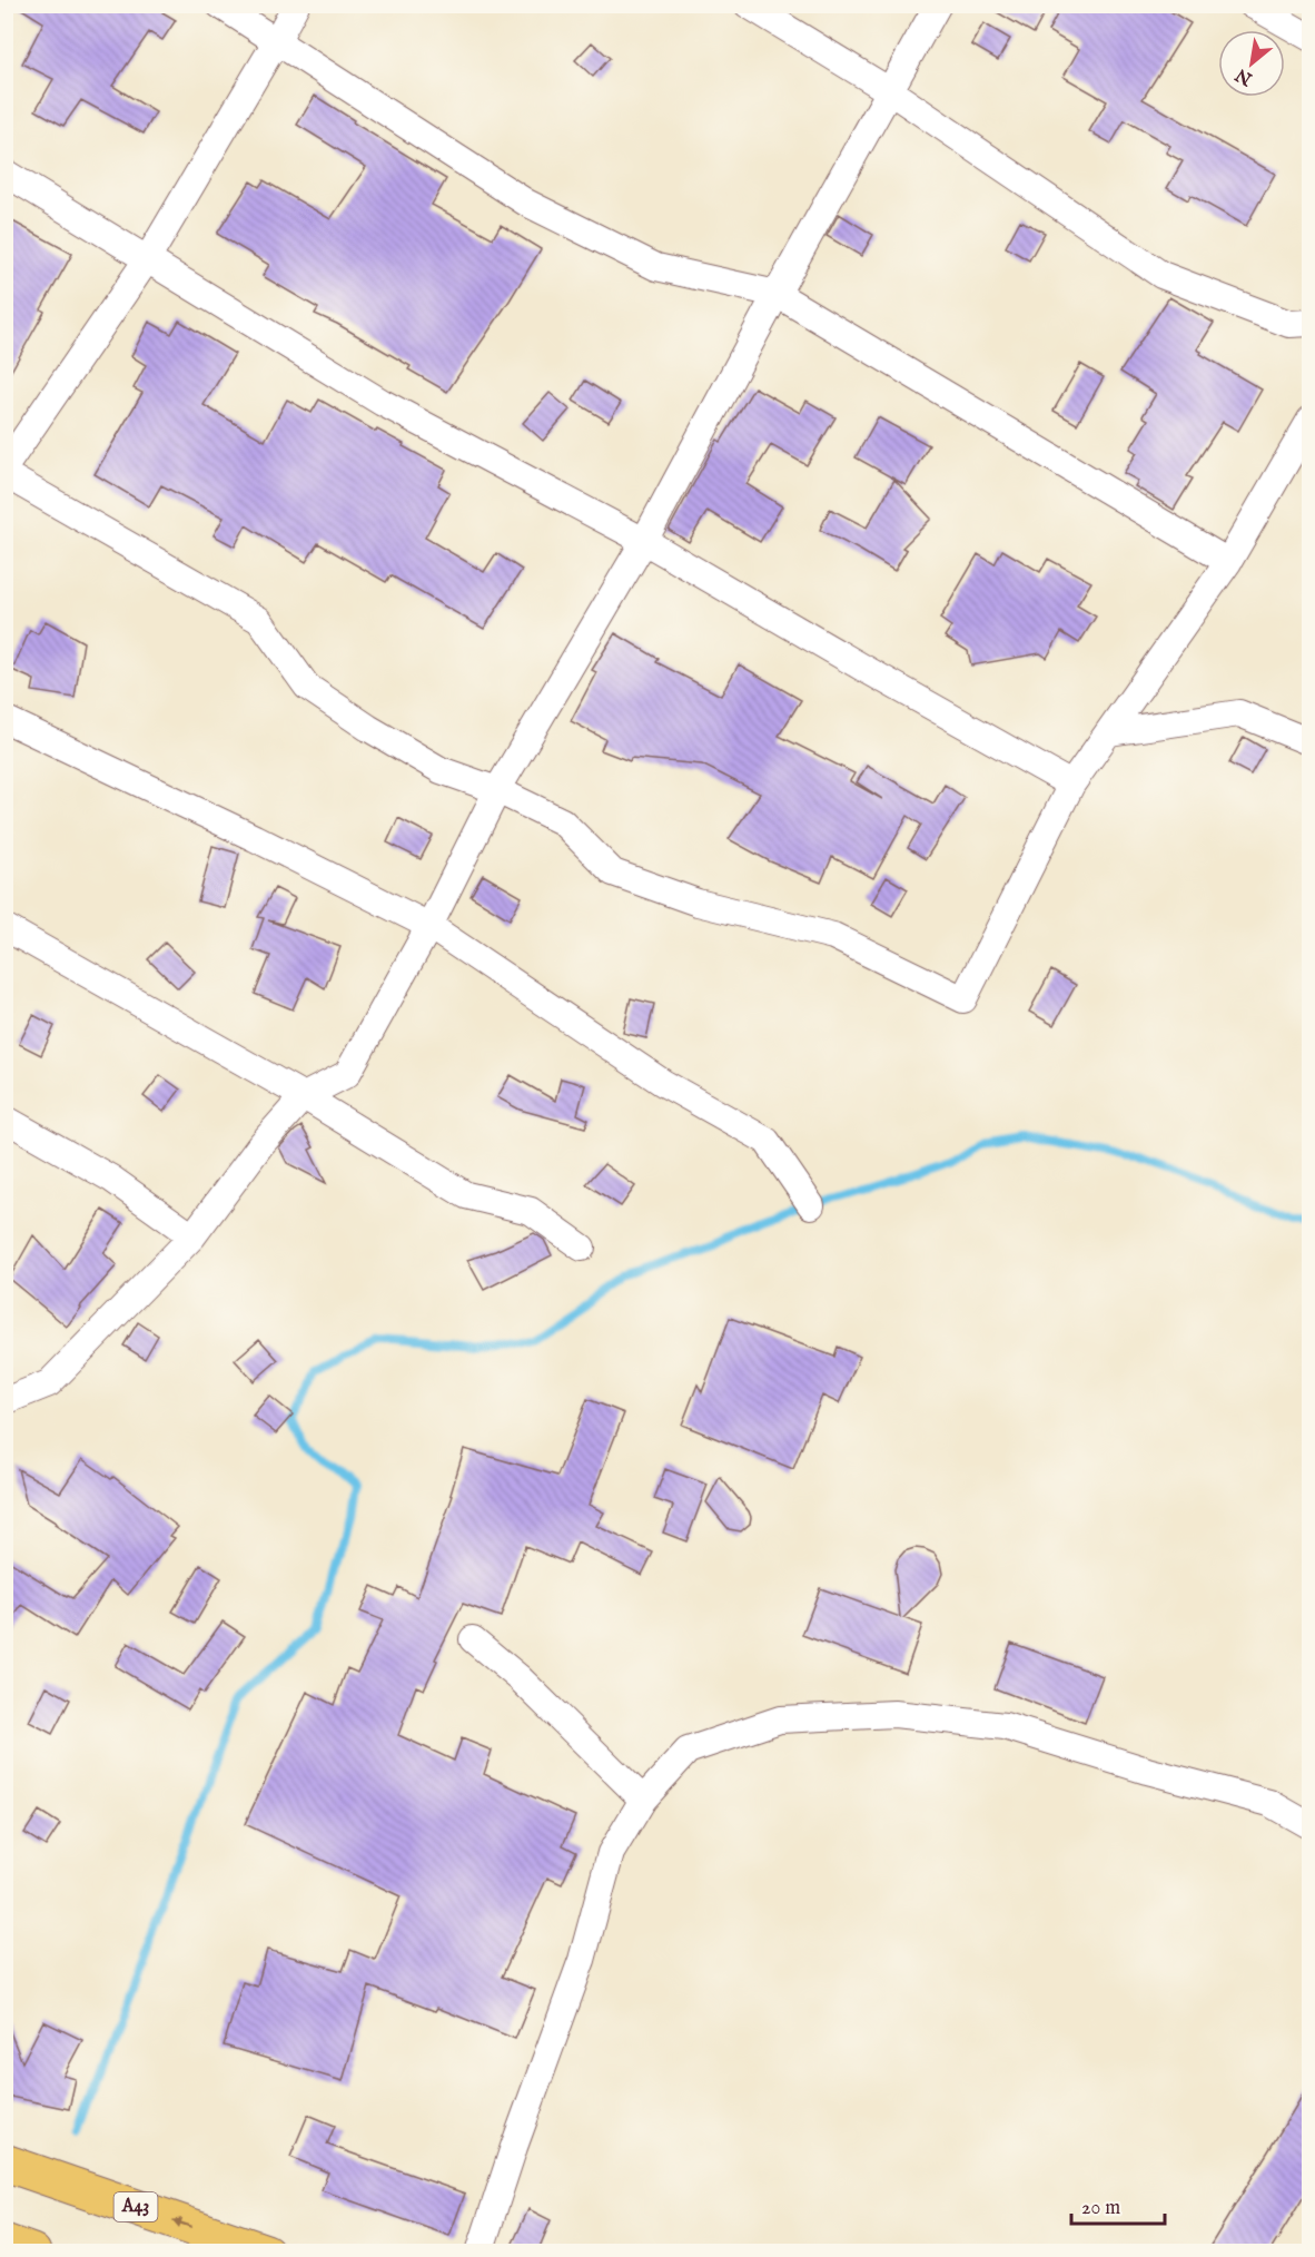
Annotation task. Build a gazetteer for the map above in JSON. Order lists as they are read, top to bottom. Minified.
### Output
{"streets":{"highway":["A43"]},"scale_bar":"20 m","north":"bottom left"}
